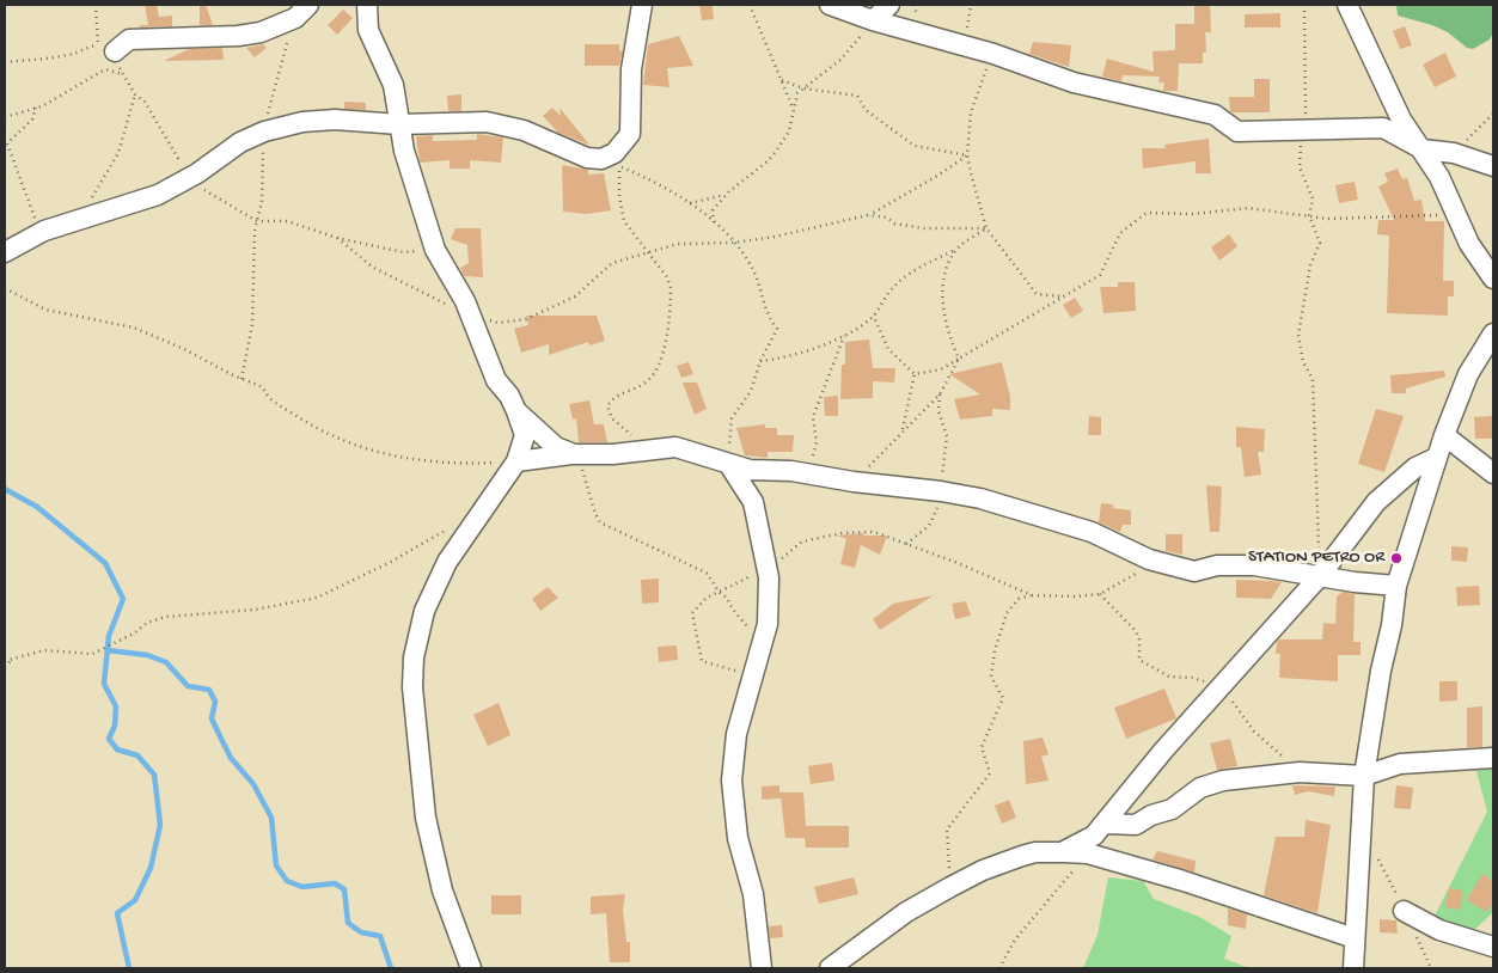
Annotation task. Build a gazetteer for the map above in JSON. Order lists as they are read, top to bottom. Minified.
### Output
{"places":["STATION PETRO OR"]}
